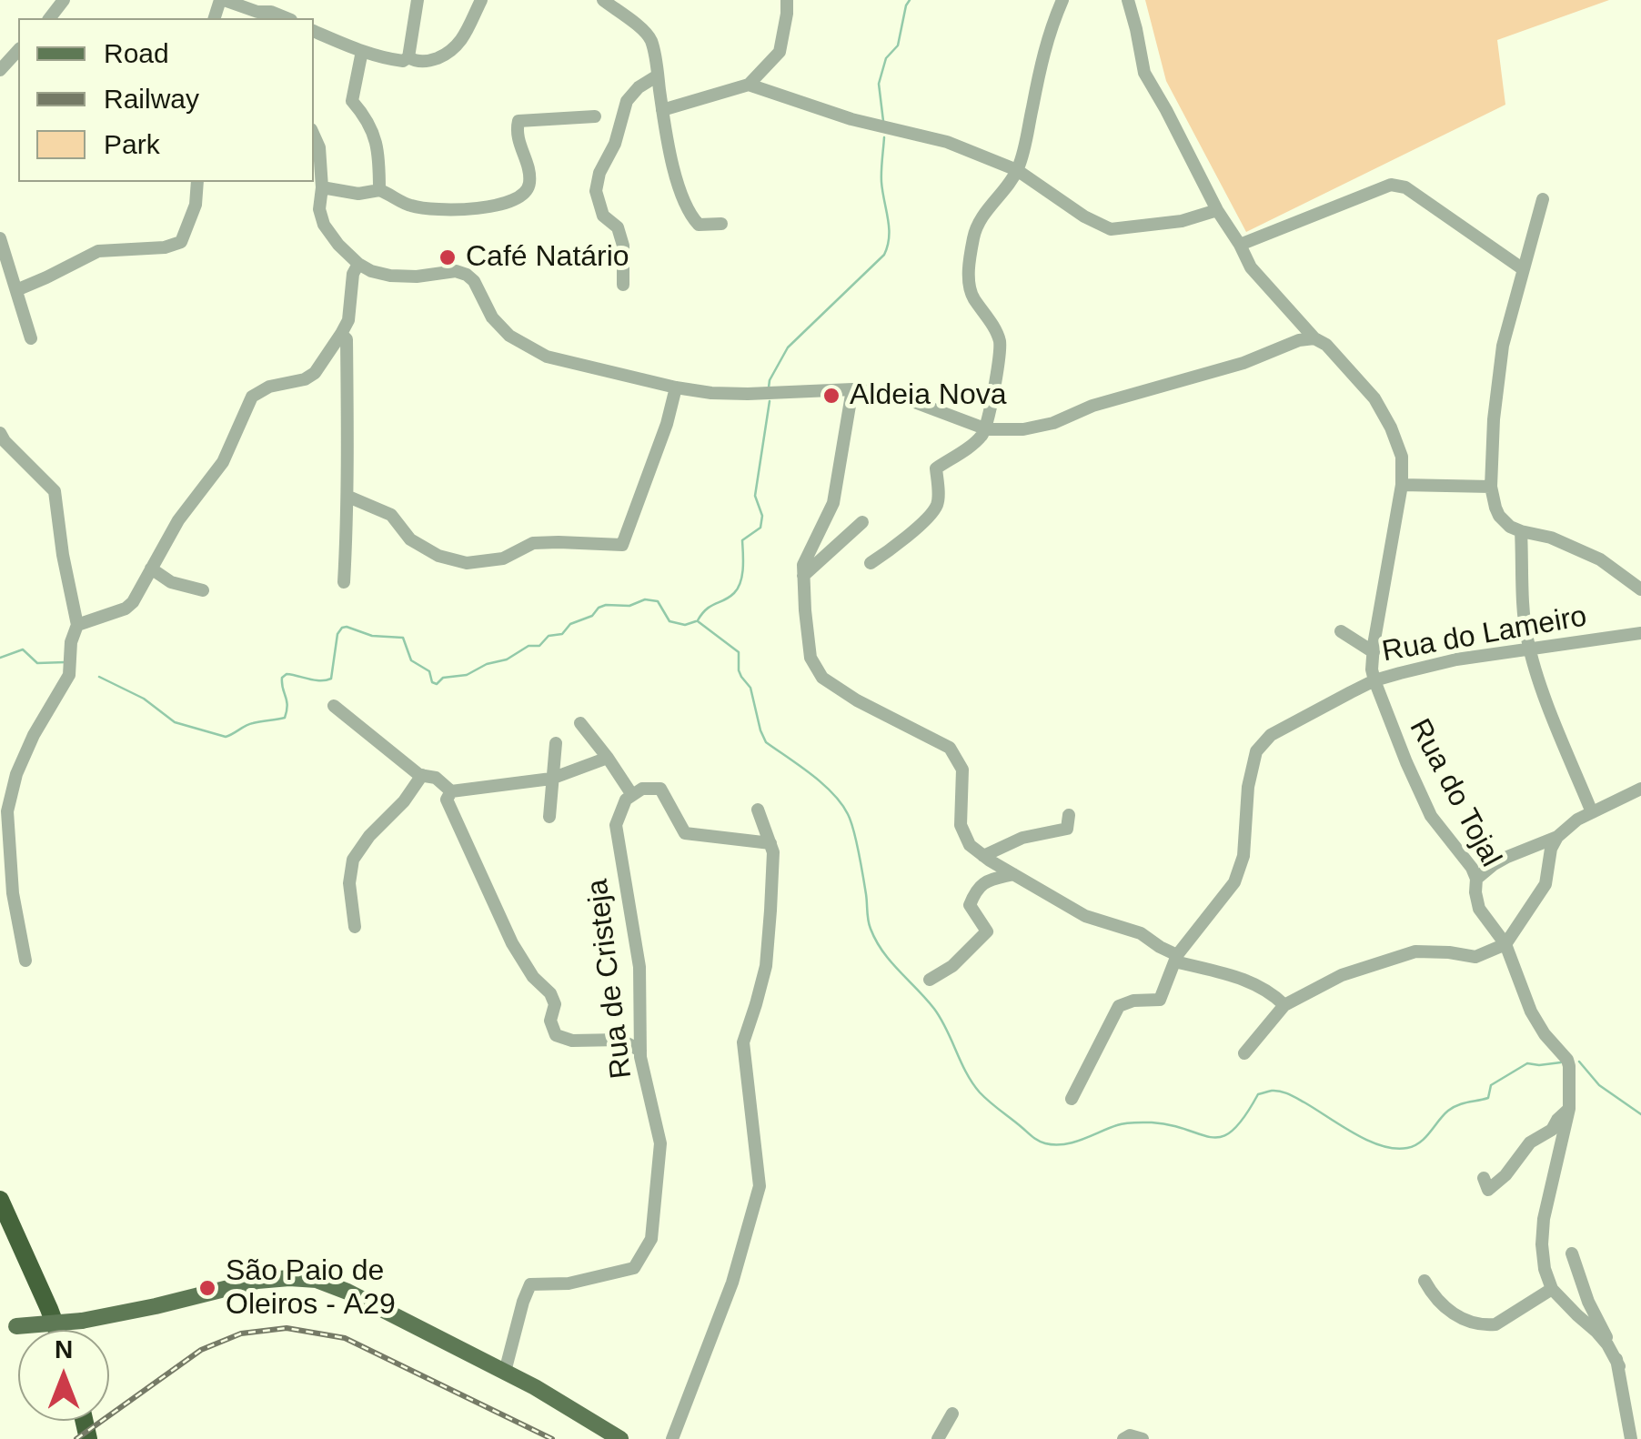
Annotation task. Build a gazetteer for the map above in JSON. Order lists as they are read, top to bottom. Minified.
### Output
{"streets":{"street":["Rua do Lameiro","Rua do Tojal","Rua de Cristeja"]},"crossings":[["Rua do Lameiro","Rua do Tojal"]],"places":["Café Natário","Aldeia Nova","São Paio de Oleiros - A29"],"legend":["Road","Railway","Park"],"north":"top"}
